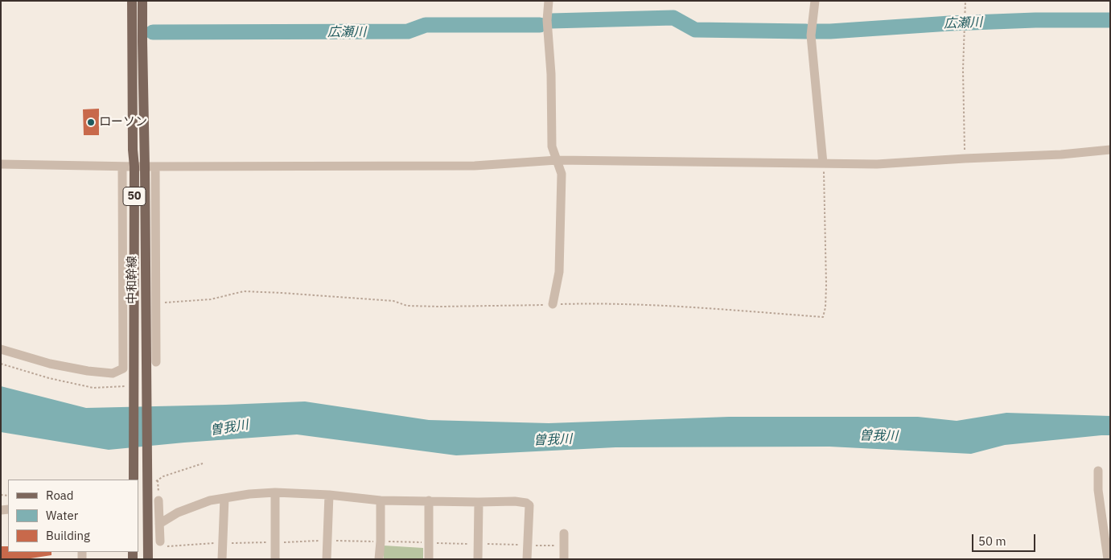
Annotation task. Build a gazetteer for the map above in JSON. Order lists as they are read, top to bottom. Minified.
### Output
{"streets":{"main road":["50","中和幹線"]},"water":["広瀬川","曽我川"],"places":["ローソン"],"legend":["Road","Water","Building"],"scale_bar":"50 m"}
